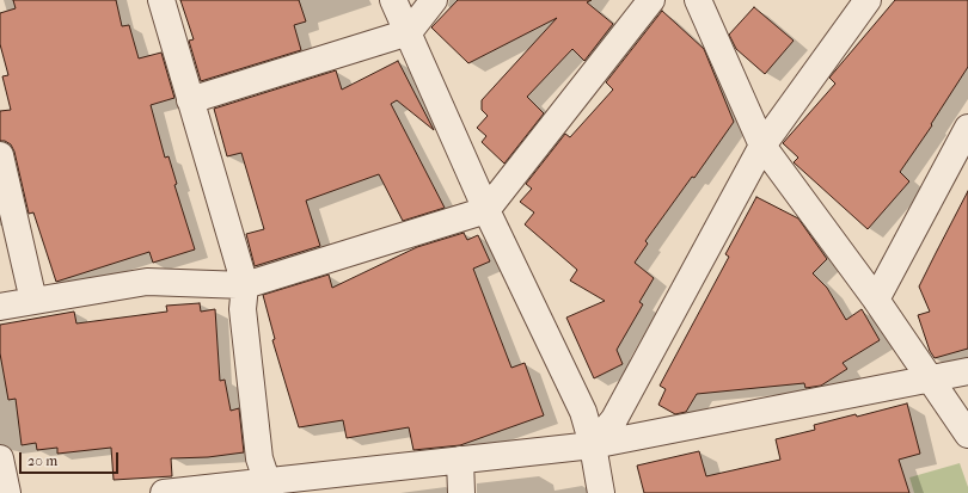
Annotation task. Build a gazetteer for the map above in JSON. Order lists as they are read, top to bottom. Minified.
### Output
{"scale_bar":"20 m"}
